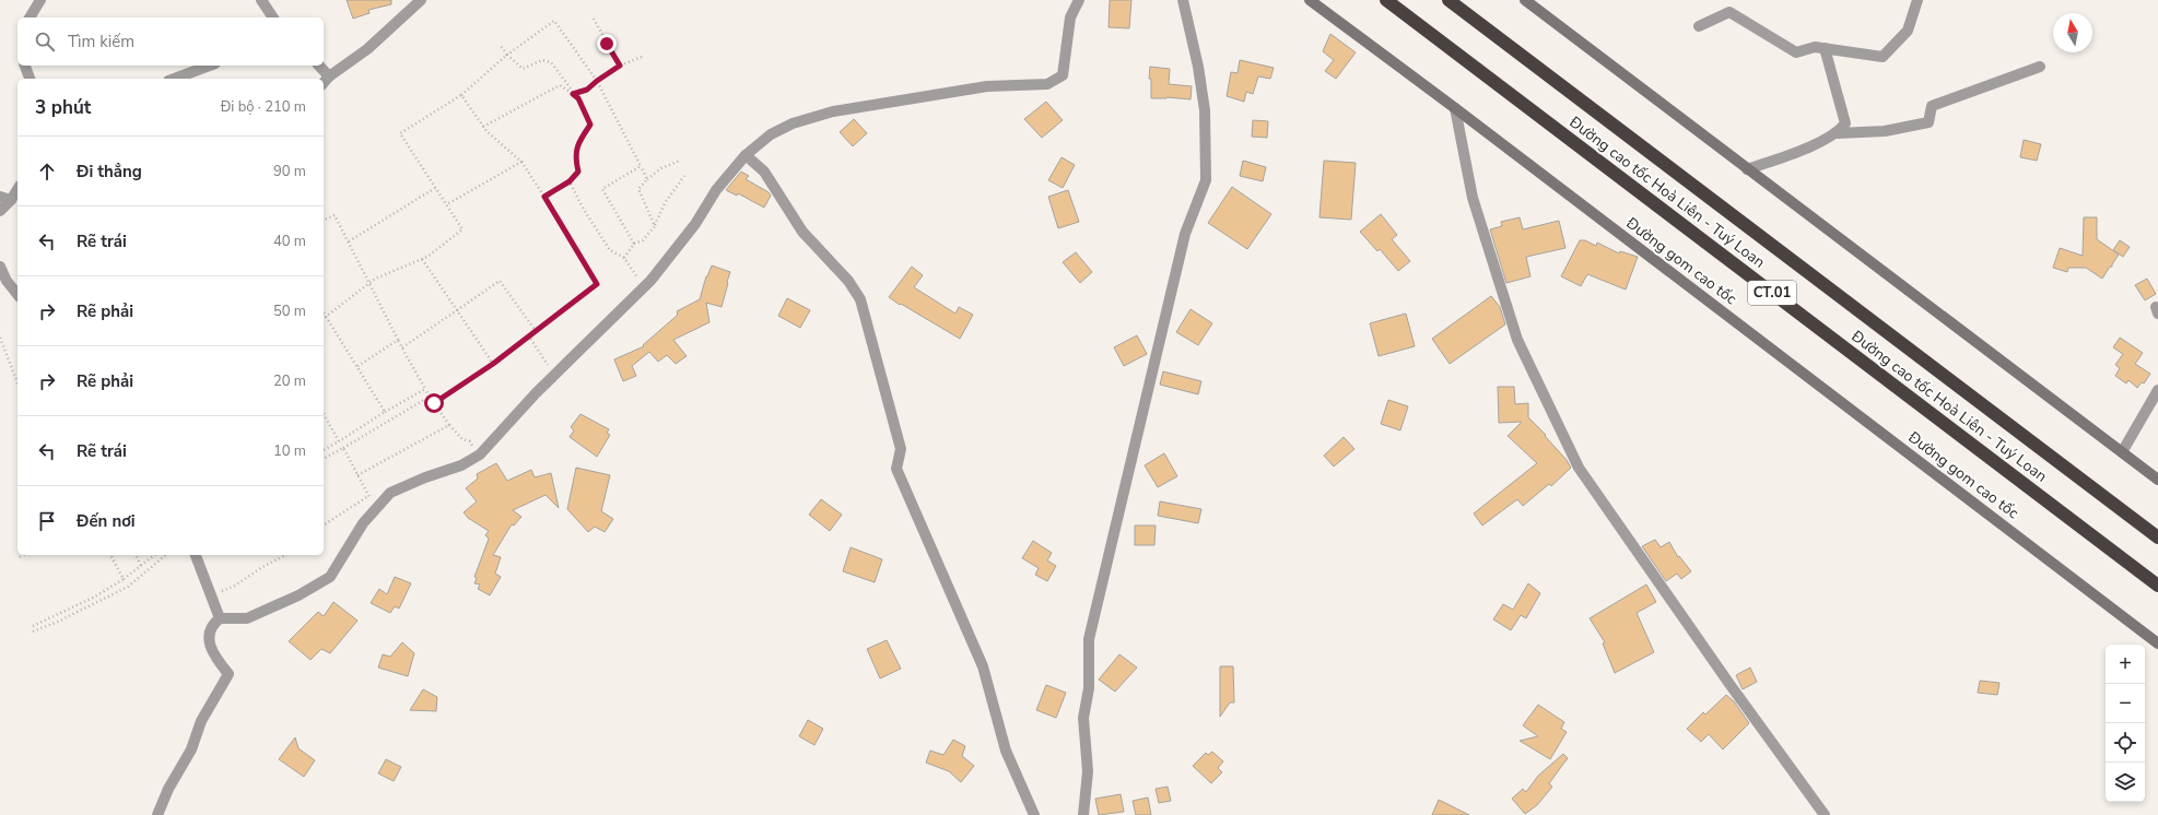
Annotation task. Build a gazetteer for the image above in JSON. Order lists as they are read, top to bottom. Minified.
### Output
{"streets":{"highway":["Đường cao tốc Hoà Liên - Tuý Loan","CT.01"],"main road":["Đường gom cao tốc"]},"north":"top","page":{"search":"Tìm kiếm","heading":["3 phút","Đi bộ · 210 m"],"list":[["Đi thẳng","90 m"],["Rẽ trái","40 m"],["Rẽ phải","50 m"],["Rẽ phải","20 m"],["Rẽ trái","10 m"],"Đến nơi"],"map_buttons":["+","−"]}}
